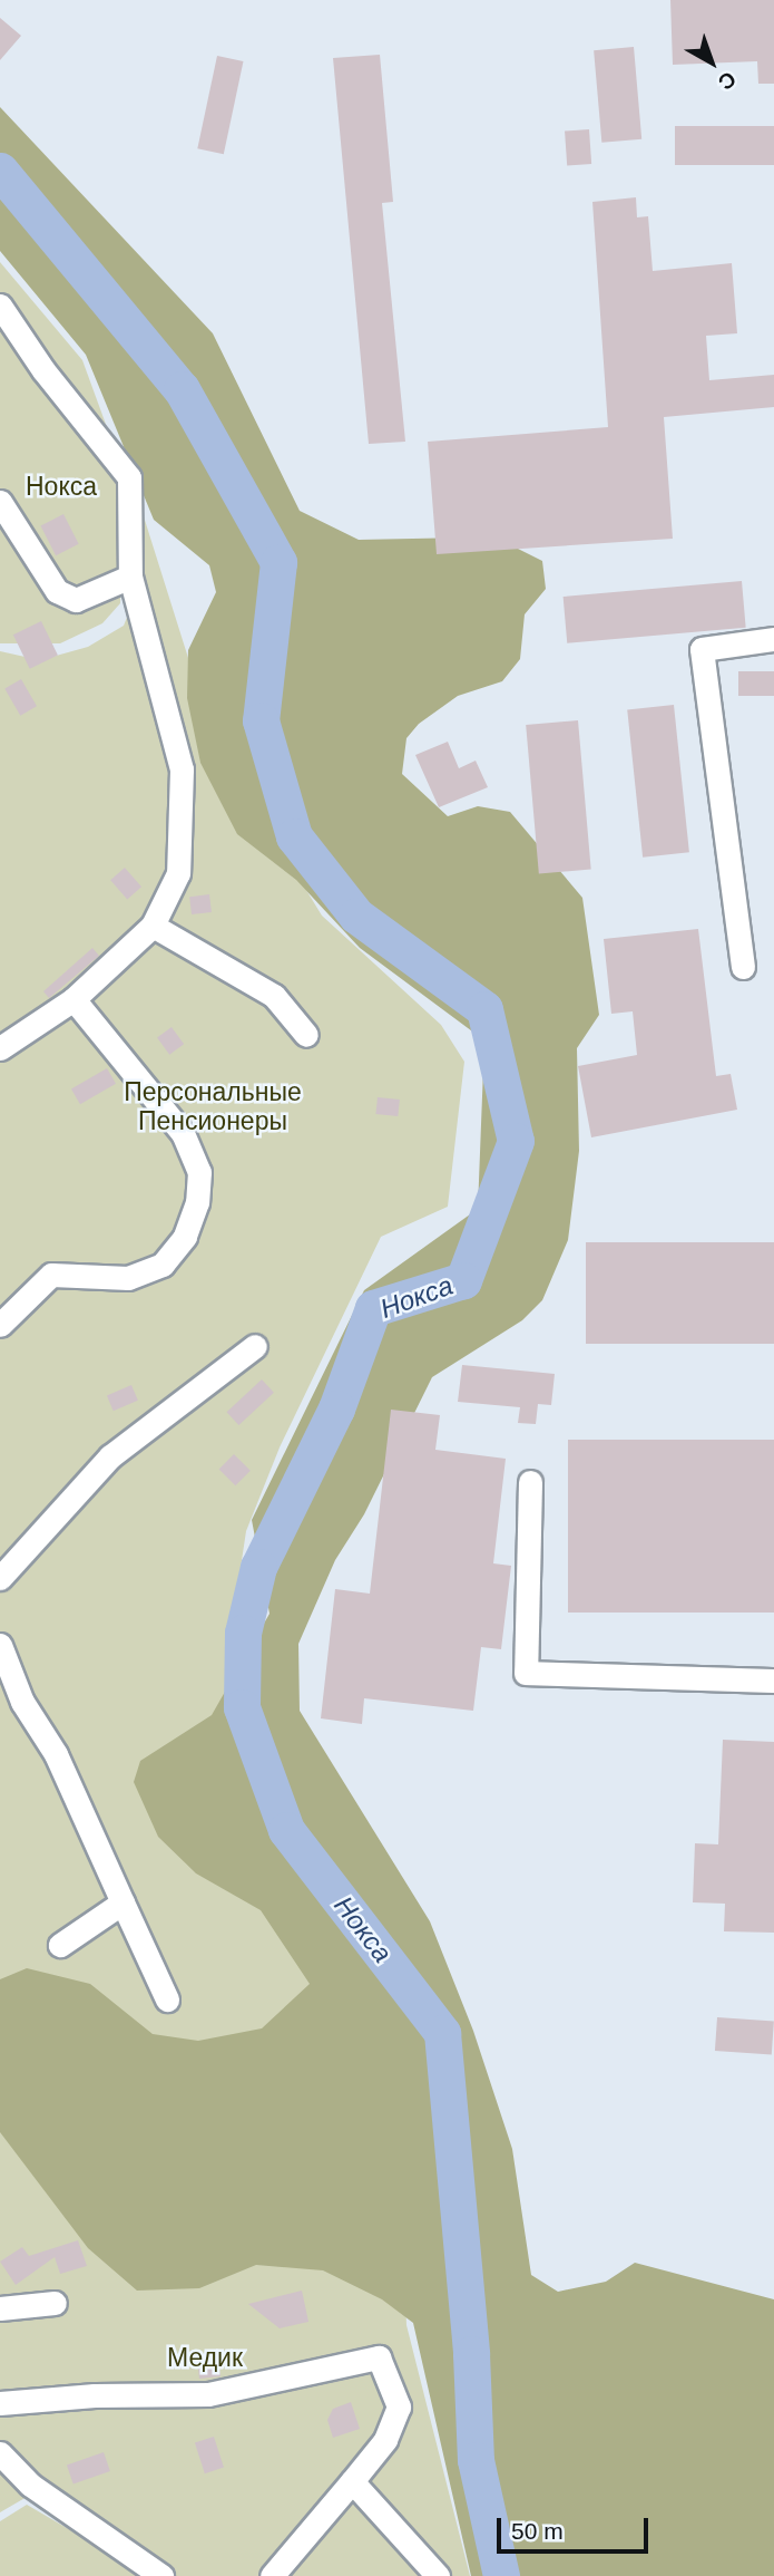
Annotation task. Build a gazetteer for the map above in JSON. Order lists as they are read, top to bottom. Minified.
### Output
{"water":["Нокса"],"parks":["Нокса","Персональные Пенсионеры","Медик"],"scale_bar":"50 m","north":"bottom right"}
